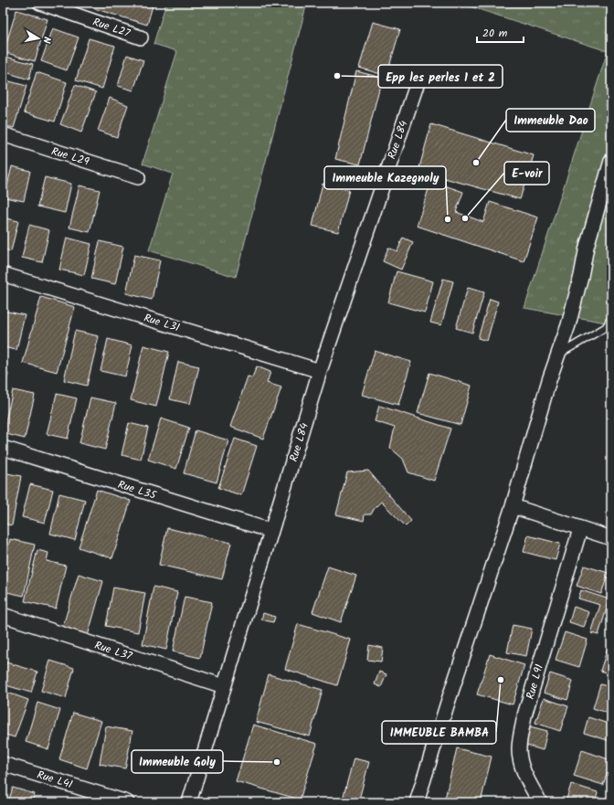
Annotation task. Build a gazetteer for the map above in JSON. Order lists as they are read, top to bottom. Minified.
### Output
{"streets":{"street":["Rue L27","Rue L84","Rue L29","Rue L31","Rue L35","Rue L37","Rue L91","Rue L41"]},"crossings":[["Rue L84","Rue L31"],["Rue L84","Rue L35"],["Rue L84","Rue L37"]],"places":["Epp les perles 1 et 2","Immeuble Dao","E-voir","Immeuble Kazegnoly","IMMEUBLE BAMBA","Immeuble Goly"],"scale_bar":"20 m","north":"right"}
